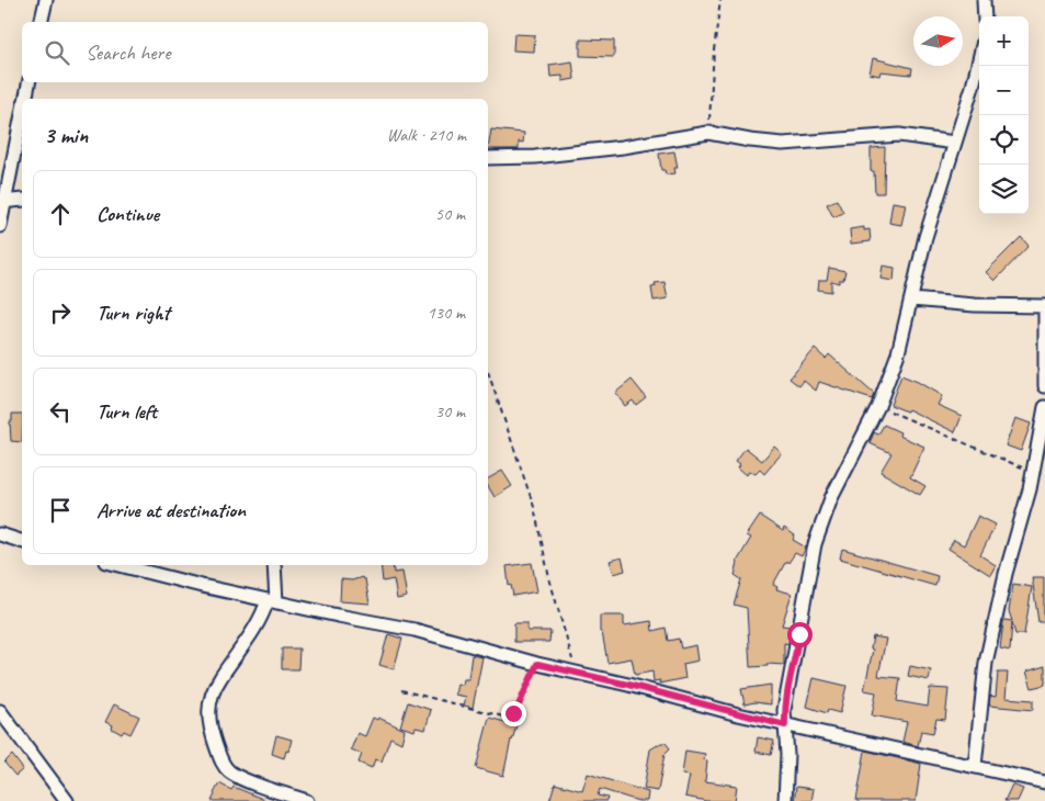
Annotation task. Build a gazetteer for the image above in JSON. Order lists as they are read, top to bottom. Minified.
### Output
{"north":"right","page":{"map_buttons":["+","−"],"search":"Search here","heading":["3 min","Walk · 210 m"],"list":[["Continue","50 m"],["Turn right","130 m"],["Turn left","30 m"],"Arrive at destination"]}}
